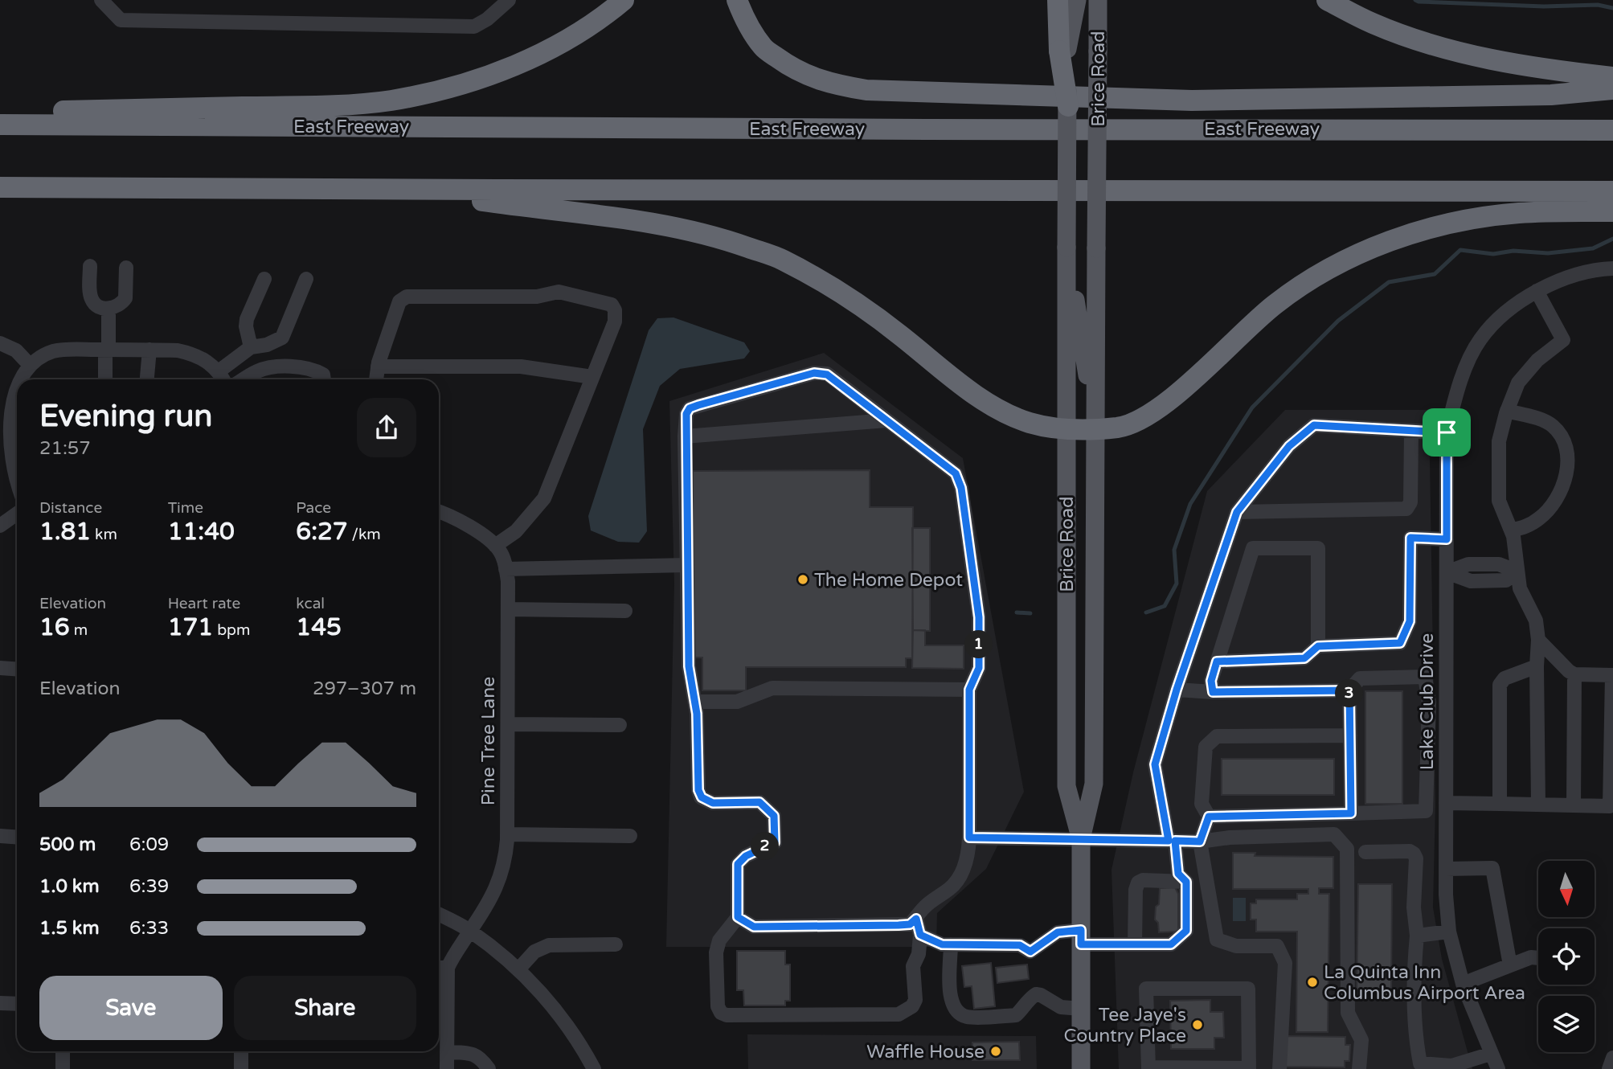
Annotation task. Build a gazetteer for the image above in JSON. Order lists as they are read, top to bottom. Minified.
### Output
{"streets":{"highway":["East Freeway"],"main road":["Brice Road"],"street":["Lake Club Drive","Pine Tree Lane"]},"places":["The Home Depot","La Quinta Inn Columbus Airport Area","Tee Jaye's Country Place","Waffle House"],"north":"bottom","page":{"heading":["Evening run","21:57"],"stats":[["Distance","1.81 km"],["Time","11:40"],["Pace","6:27 /km"],["Elevation","16 m"],["Heart rate","171 bpm"],["kcal","145"]],"pins":["1","3","2"],"chart":["Elevation","297–307 m"],"list":[{"name":"500 m","note":"6:09"},{"name":"1.0 km","note":"6:39"},{"name":"1.5 km","note":"6:33"}],"buttons":["Save","Share"]}}
